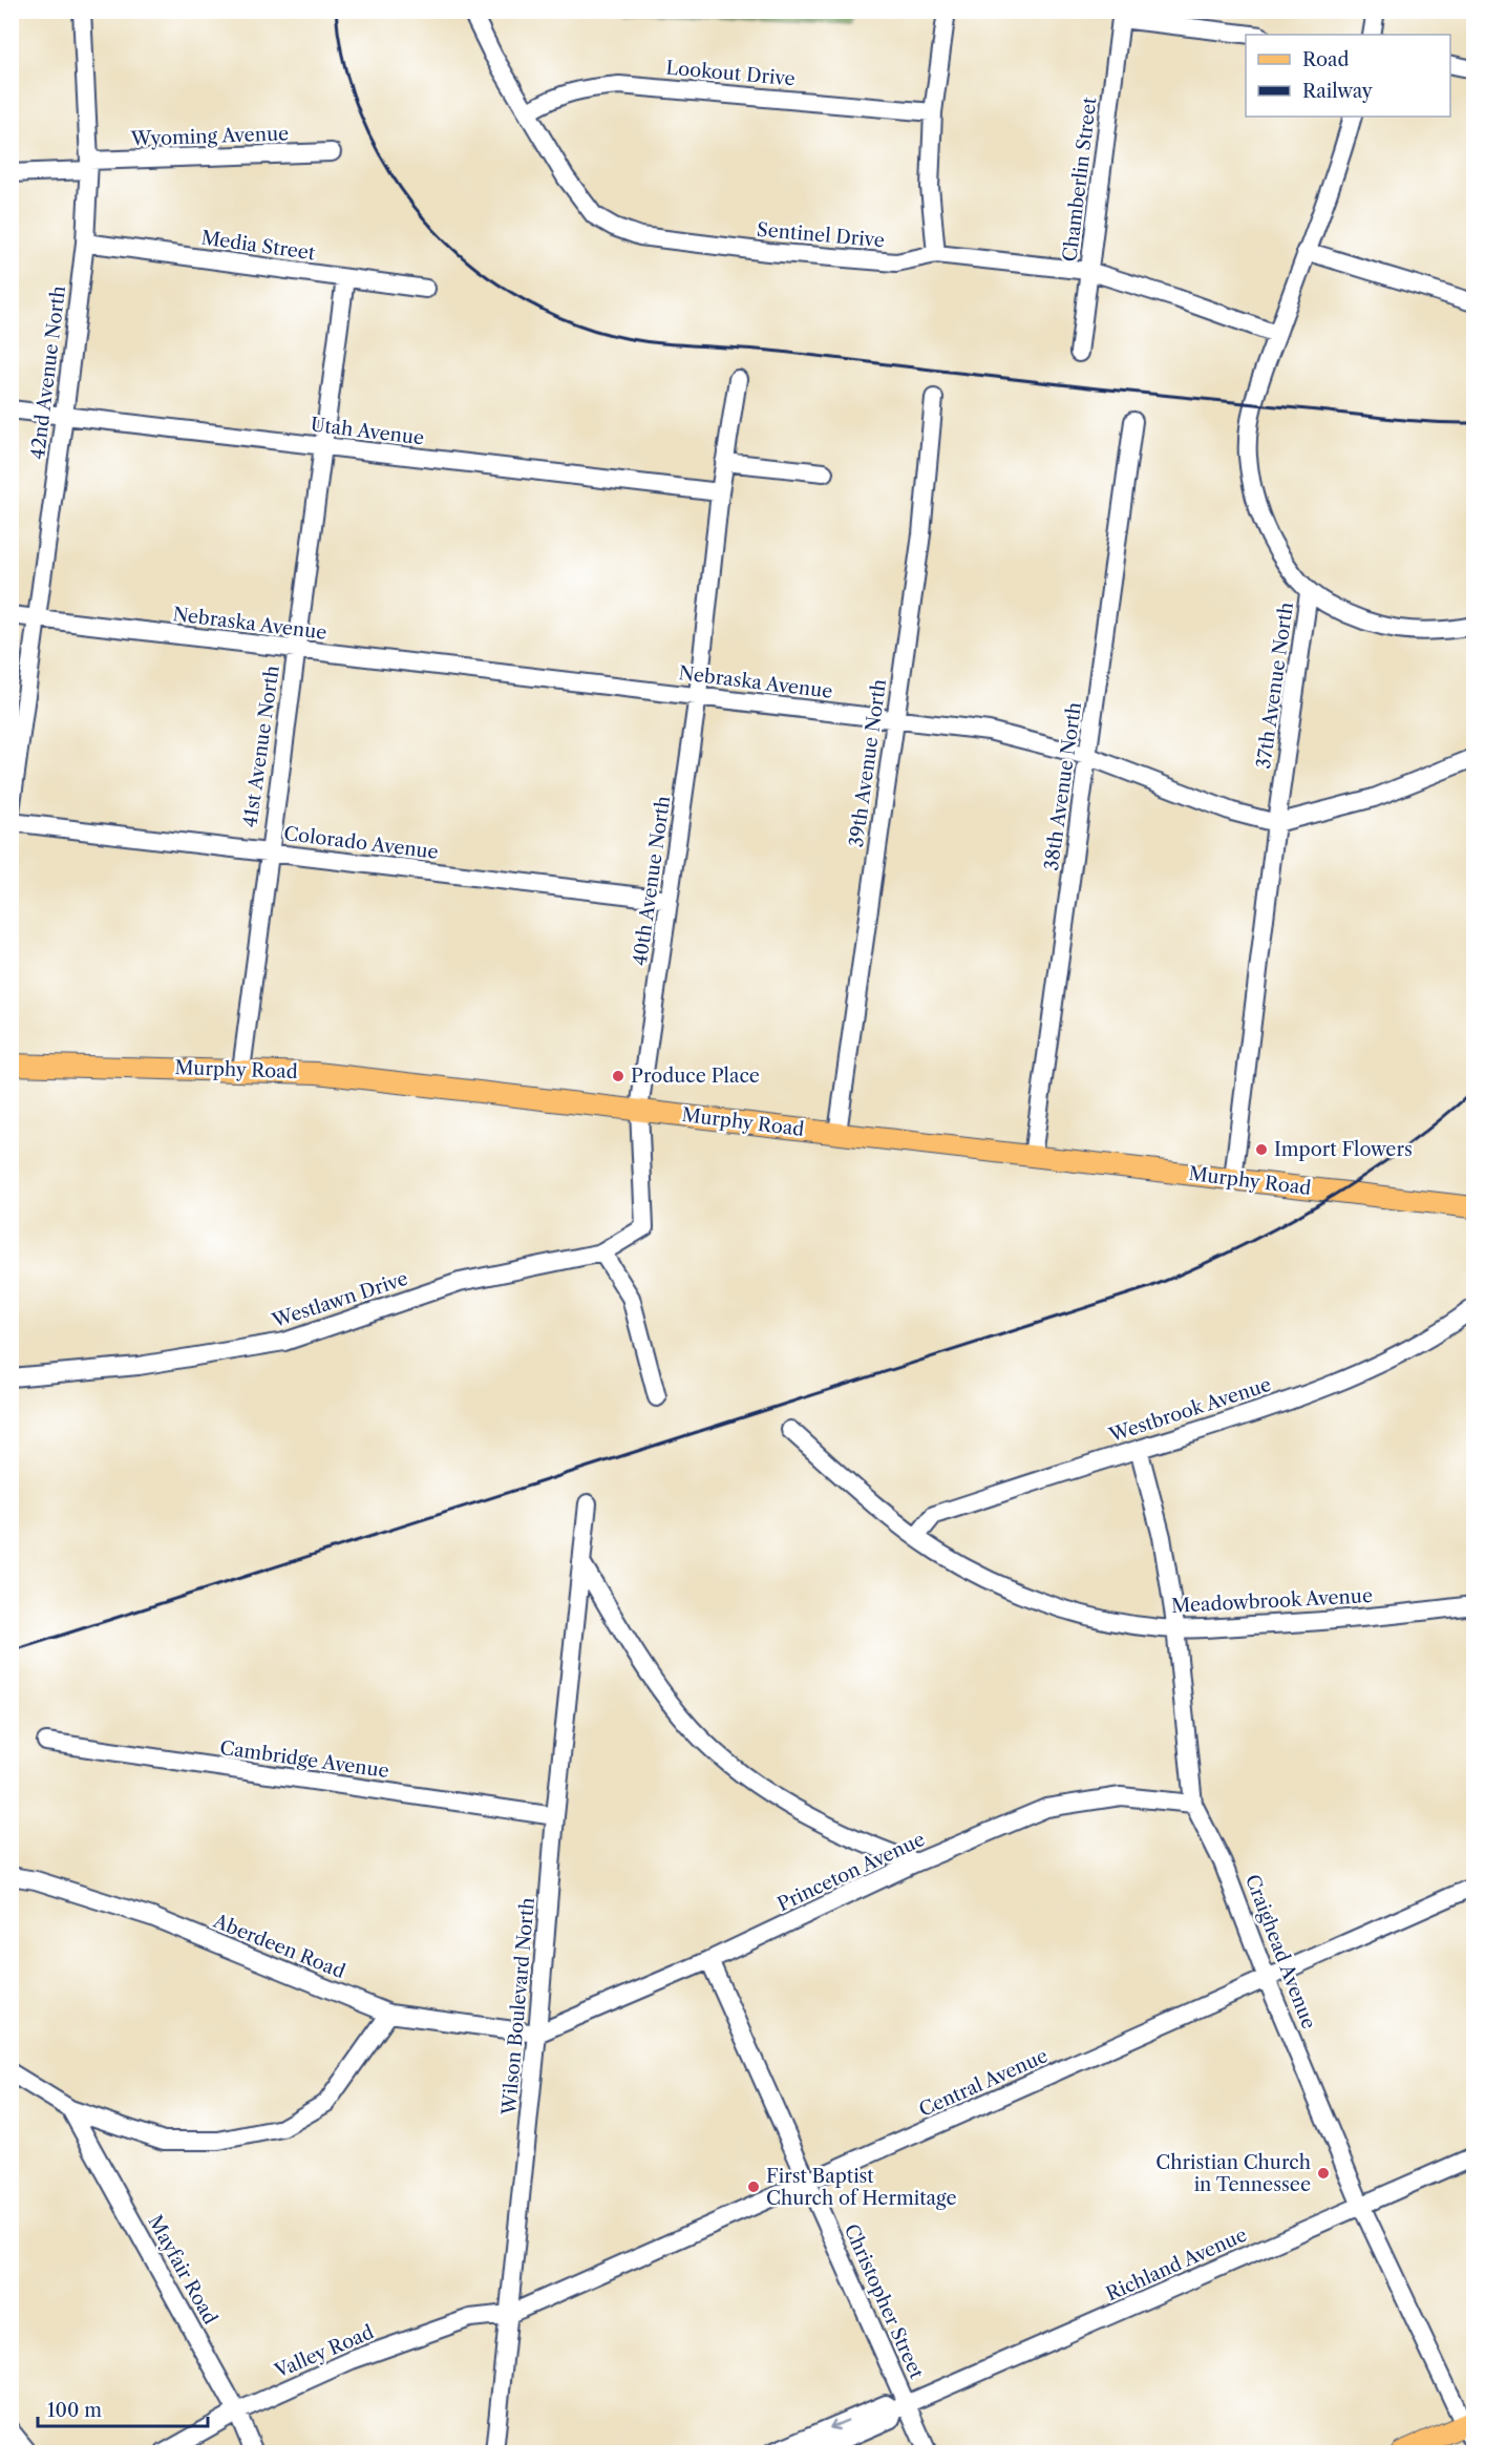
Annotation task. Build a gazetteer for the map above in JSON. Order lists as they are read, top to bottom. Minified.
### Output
{"streets":{"main road":["Murphy Road"],"street":["Lookout Drive","Wyoming Avenue","Chamberlin Street","Sentinel Drive","Media Street","42nd Avenue North","Utah Avenue","Nebraska Avenue","37th Avenue North","41st Avenue North","39th Avenue North","38th Avenue North","Colorado Avenue","40th Avenue North","Westlawn Drive","Westbrook Avenue","Meadowbrook Avenue","Cambridge Avenue","Princeton Avenue","Aberdeen Road","Craighead Avenue","Wilson Boulevard North","Central Avenue","Richland Avenue","Mayfair Road","Christopher Street","Valley Road"]},"crossings":[["Lookout Drive","Sentinel Drive"],["Wyoming Avenue","42nd Avenue North"],["Chamberlin Street","Sentinel Drive"],["Sentinel Drive","37th Avenue North"],["Media Street","42nd Avenue North"],["Media Street","41st Avenue North"],["42nd Avenue North","Utah Avenue"],["42nd Avenue North","Nebraska Avenue"],["Utah Avenue","41st Avenue North"],["Utah Avenue","40th Avenue North"],["Nebraska Avenue","37th Avenue North"],["Nebraska Avenue","41st Avenue North"],["Nebraska Avenue","39th Avenue North"],["Nebraska Avenue","38th Avenue North"],["Nebraska Avenue","40th Avenue North"],["37th Avenue North","Murphy Road"],["41st Avenue North","Colorado Avenue"],["41st Avenue North","Murphy Road"],["39th Avenue North","Murphy Road"],["38th Avenue North","Murphy Road"],["Colorado Avenue","40th Avenue North"],["40th Avenue North","Murphy Road"],["40th Avenue North","Westlawn Drive"],["Westbrook Avenue","Meadowbrook Avenue"],["Westbrook Avenue","Craighead Avenue"],["Meadowbrook Avenue","Craighead Avenue"],["Cambridge Avenue","Wilson Boulevard North"],["Princeton Avenue","Aberdeen Road"],["Princeton Avenue","Craighead Avenue"],["Princeton Avenue","Wilson Boulevard North"],["Princeton Avenue","Christopher Street"],["Aberdeen Road","Wilson Boulevard North"],["Craighead Avenue","Central Avenue"],["Craighead Avenue","Richland Avenue"],["Wilson Boulevard North","Central Avenue"],["Wilson Boulevard North","Valley Road"],["Central Avenue","Christopher Street"],["Central Avenue","Valley Road"],["Richland Avenue","Christopher Street"],["Mayfair Road","Valley Road"]],"places":["Produce Place","Import Flowers","Christian Church in Tennessee","First Baptist Church of Hermitage"],"legend":["Road","Railway"],"scale_bar":"100 m"}
